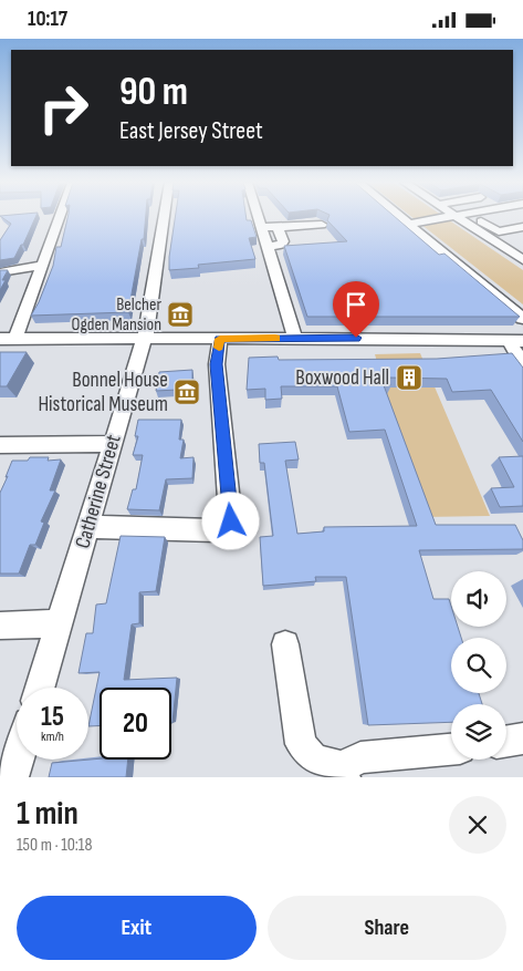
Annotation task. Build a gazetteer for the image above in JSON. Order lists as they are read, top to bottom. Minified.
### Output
{"streets":{"street":["Catherine Street"]},"places":{"museum":["Belcher Ogden Mansion","Bonnel House Historical Museum"],"building":["Boxwood Hall"]},"page":{"status":"10:17","turn":["90 m","East Jersey Street"],"speed":"15 km/h","limit":"20","heading":["1 min","150 m · 10:18"],"buttons":["Exit","Share"]}}
